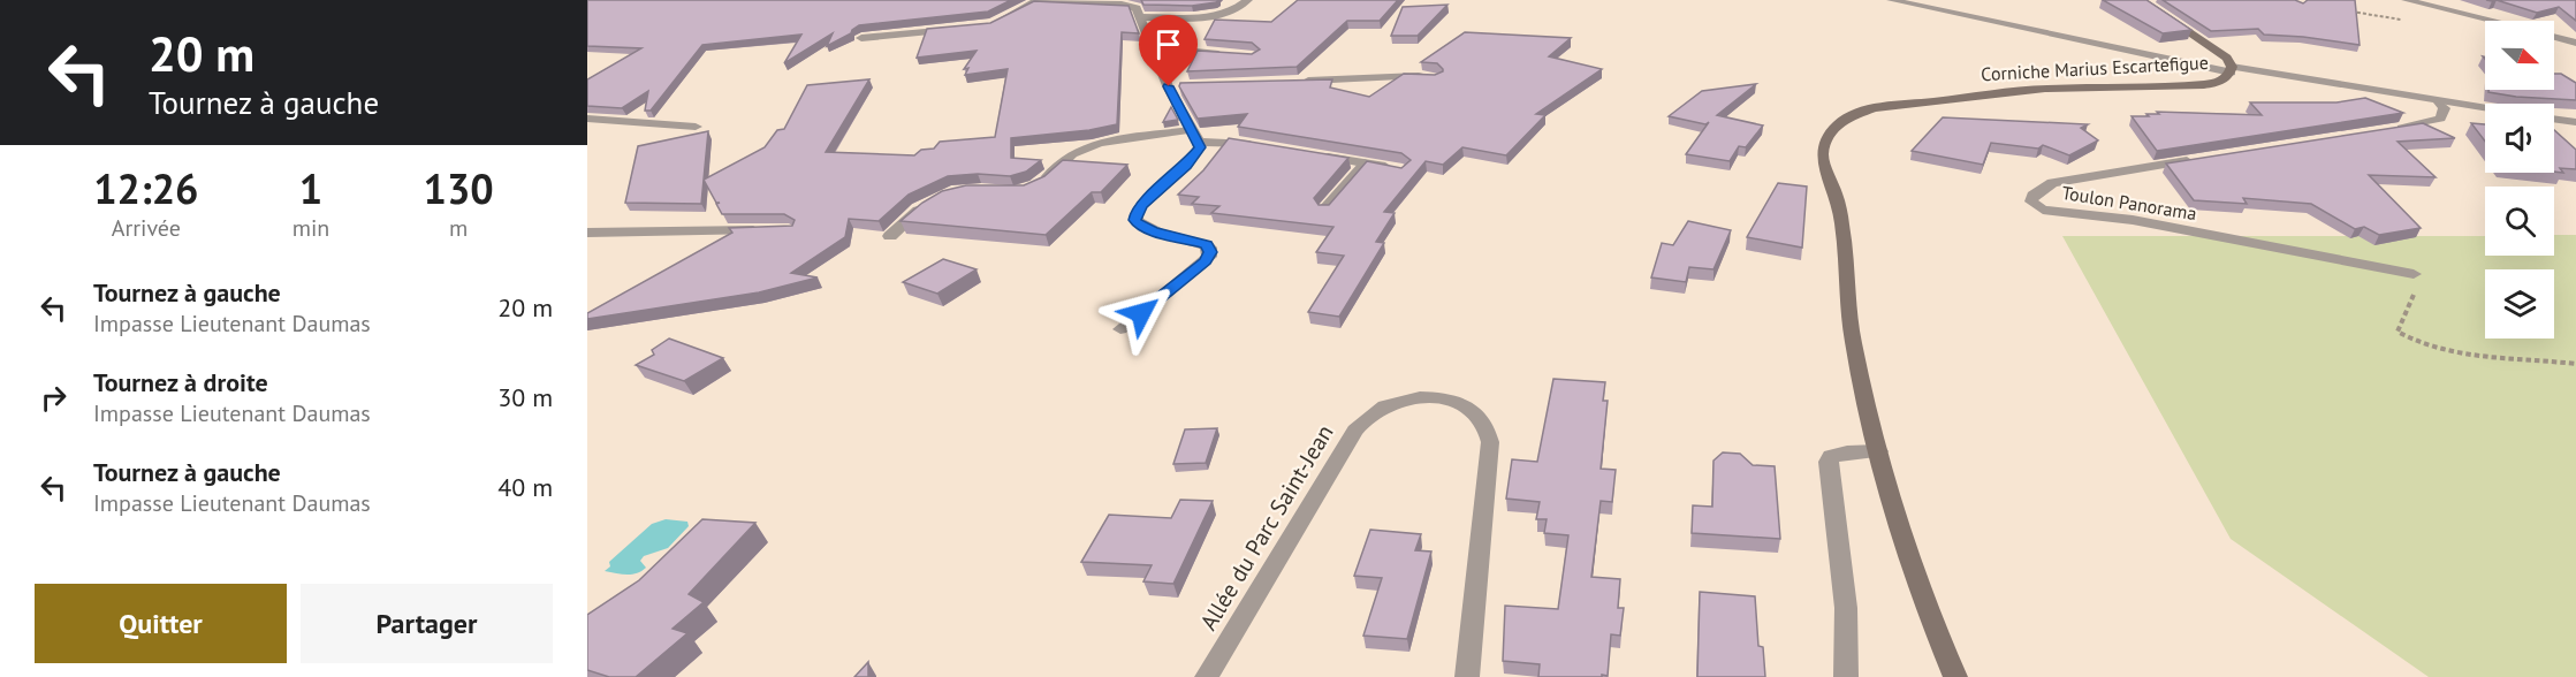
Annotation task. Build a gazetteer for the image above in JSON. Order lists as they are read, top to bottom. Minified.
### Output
{"streets":{"main road":["Corniche Marius Escartefigue"],"street":["Toulon Panorama","Allée du Parc Saint-Jean"]},"north":"right","page":{"turn":["20 m","Tournez à gauche"],"eta":["12:26","Arrivée","1","min","130","m"],"list":[{"name":"Tournez à gauche","note":"Impasse Lieutenant Daumas","value":"20 m"},{"name":"Tournez à droite","note":"Impasse Lieutenant Daumas","value":"30 m"},{"name":"Tournez à gauche","note":"Impasse Lieutenant Daumas","value":"40 m"}],"buttons":["Quitter","Partager"]}}
